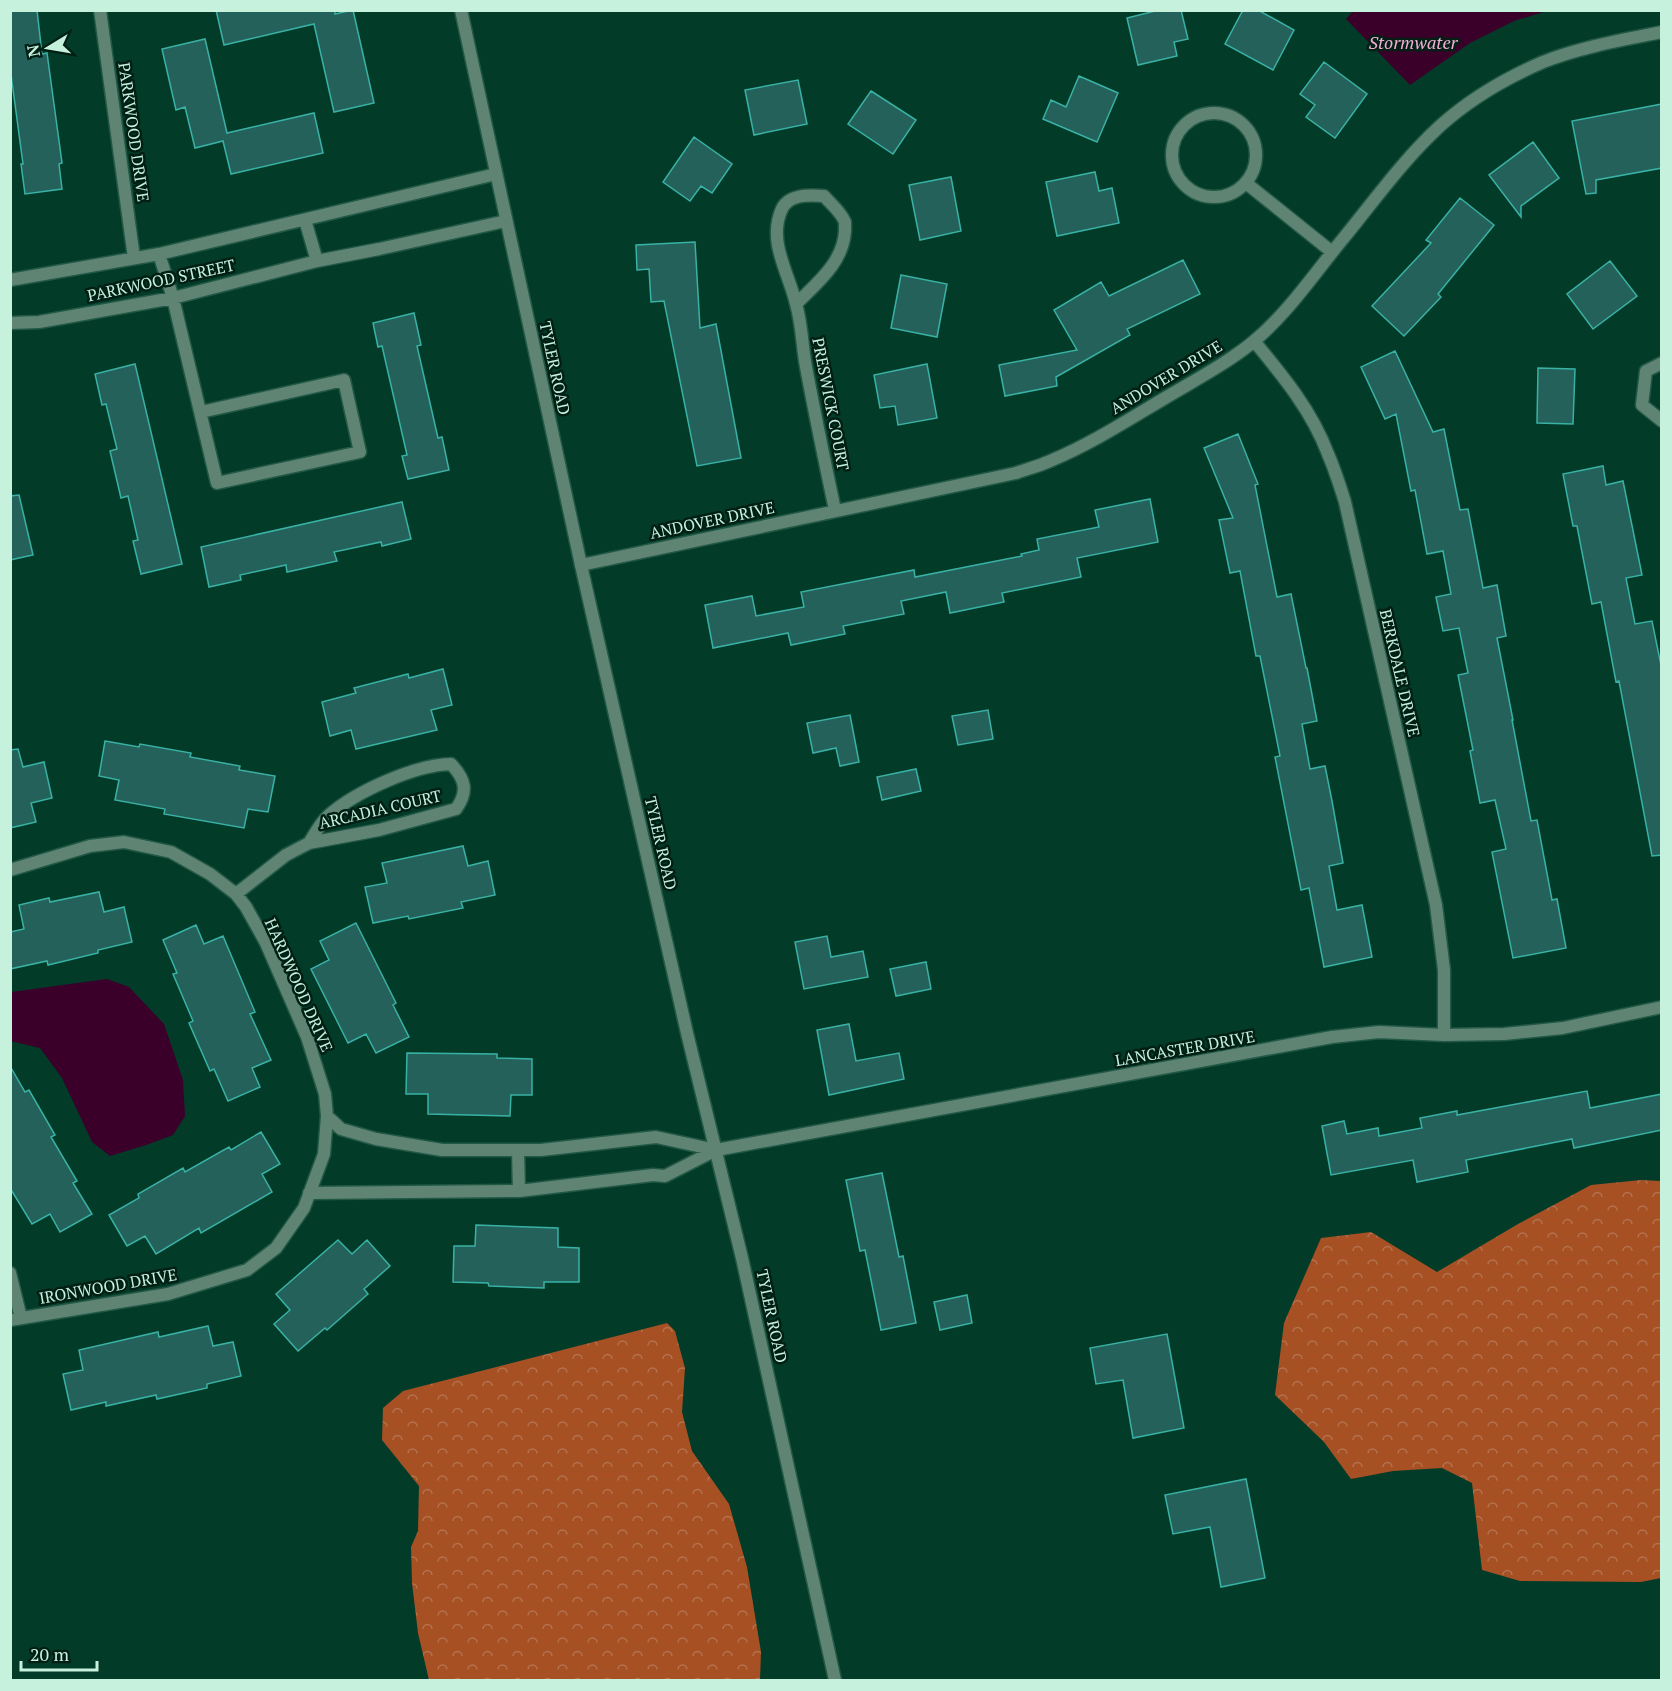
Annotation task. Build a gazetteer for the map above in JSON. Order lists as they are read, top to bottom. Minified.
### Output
{"streets":{"street":["PARKWOOD DRIVE","PARKWOOD STREET","TYLER ROAD","ANDOVER DRIVE","PRESWICK COURT","BERKDALE DRIVE","ARCADIA COURT","HARDWOOD DRIVE","LANCASTER DRIVE","IRONWOOD DRIVE"]},"crossings":[["PARKWOOD DRIVE","PARKWOOD STREET"],["PARKWOOD STREET","TYLER ROAD"],["TYLER ROAD","ANDOVER DRIVE"],["TYLER ROAD","LANCASTER DRIVE"],["ANDOVER DRIVE","PRESWICK COURT"],["ANDOVER DRIVE","BERKDALE DRIVE"],["BERKDALE DRIVE","LANCASTER DRIVE"],["ARCADIA COURT","HARDWOOD DRIVE"],["HARDWOOD DRIVE","IRONWOOD DRIVE"]],"water":["Stormwater"],"scale_bar":"20 m","north":"left"}
